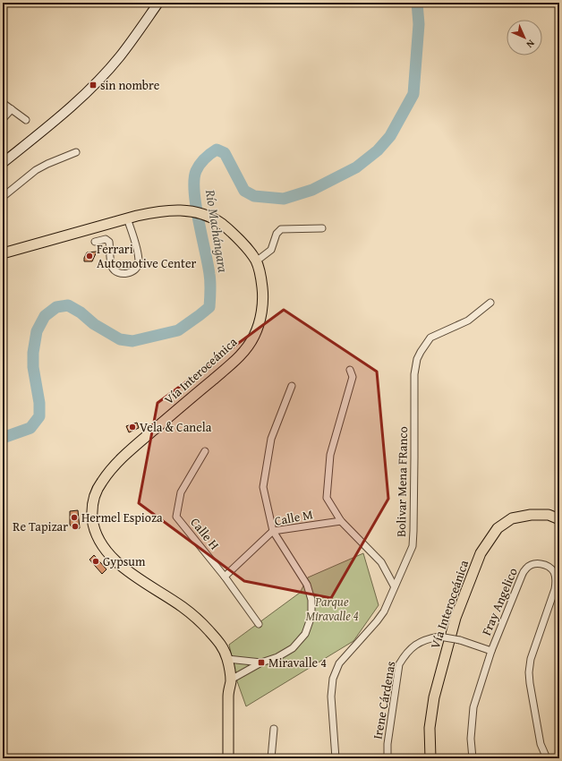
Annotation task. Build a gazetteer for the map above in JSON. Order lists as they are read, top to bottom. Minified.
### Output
{"streets":{"main road":["Vía Interoceánica"],"street":["Bolivar Mena FRanco","Calle M","Calle H","Fray Angelico","Irene Cárdenas"]},"crossings":[["Calle M","Calle H"],["Fray Angelico","Irene Cárdenas"]],"water":["Río Machángara"],"parks":["Parque Miravalle 4"],"places":{"transit":["sin nombre","Miravalle 4"],"other":["Ferrari Automotive Center","Vela & Canela","Hermel Espioza","Re Tapizar","Gypsum"]},"north":"bottom right"}
